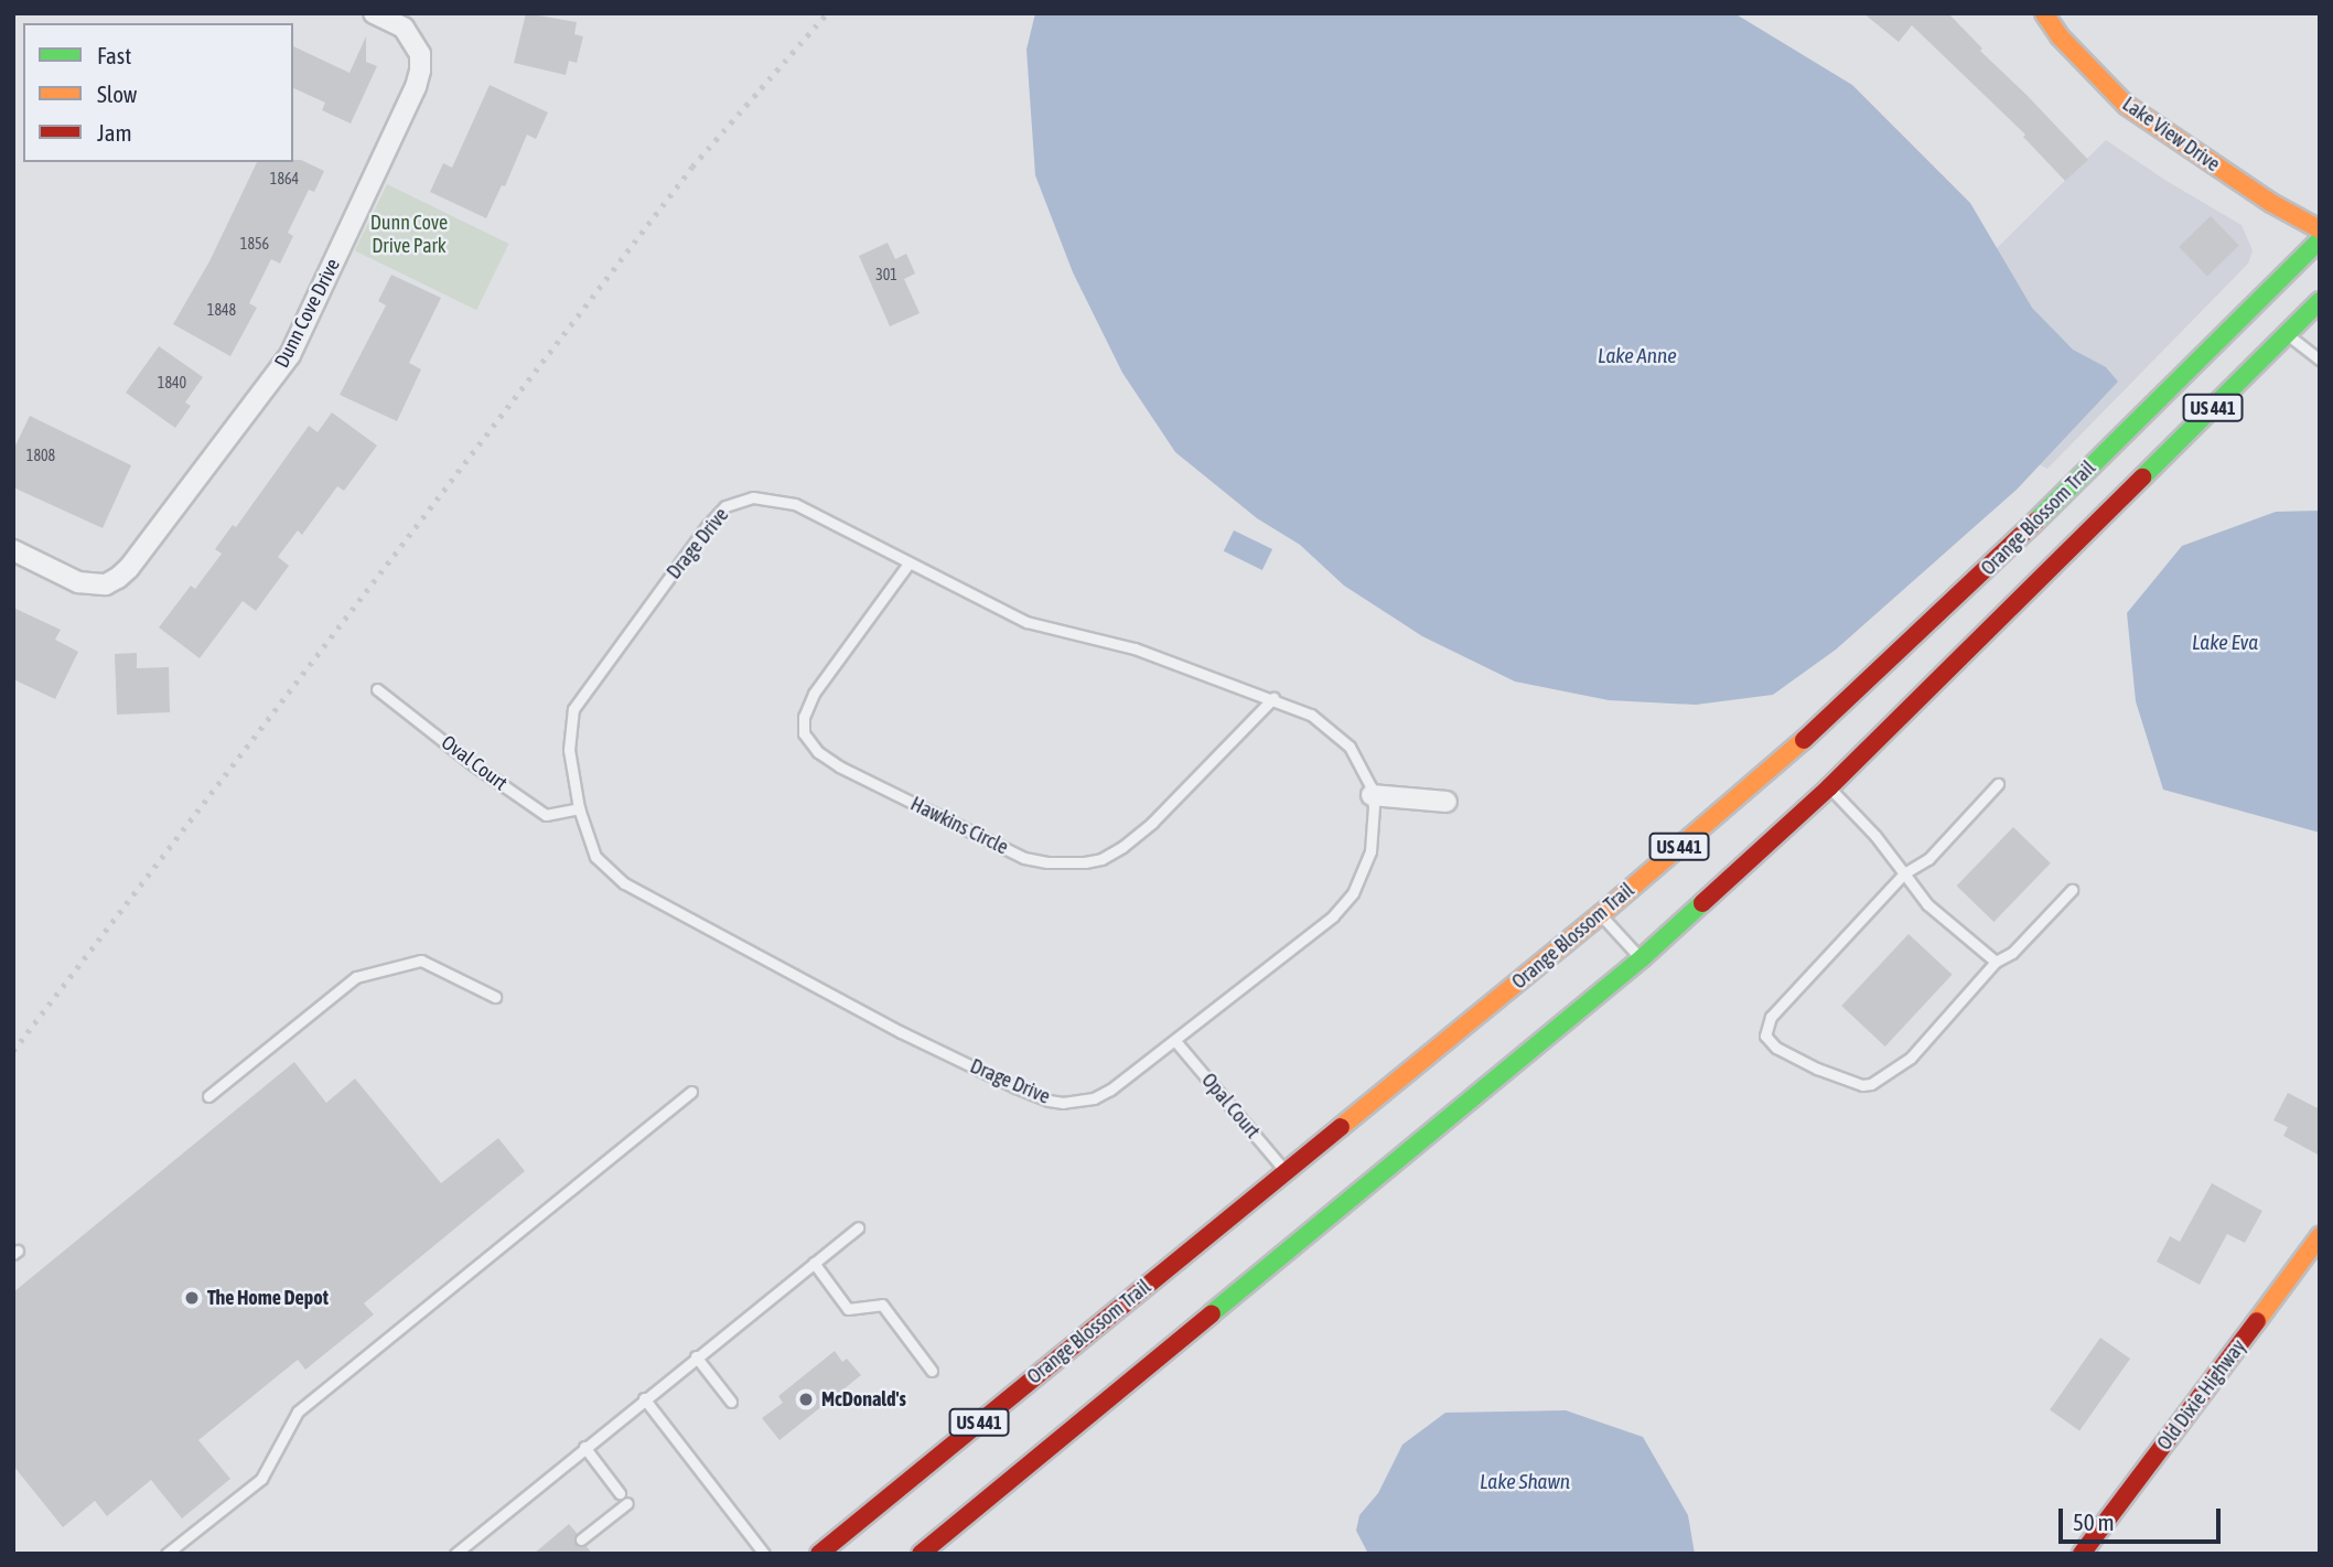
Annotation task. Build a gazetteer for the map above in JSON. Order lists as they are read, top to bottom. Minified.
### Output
{"streets":{"main road":["Lake View Drive","US 441","Orange Blossom Trail","Old Dixie Highway"],"street":["Dunn Cove Drive"],"lane":["Drage Drive","Oval Court","Hawkins Circle","Opal Court"]},"crossings":[["Orange Blossom Trail","Opal Court"],["Drage Drive","Oval Court"],["Drage Drive","Hawkins Circle"],["Drage Drive","Opal Court"]],"water":["Lake Anne","Lake Eva","Lake Shawn"],"parks":["Dunn Cove Drive Park"],"places":["The Home Depot","McDonald's"],"house_numbers":["1864","1856","301","1848","1840","1808"],"legend":["Fast","Slow","Jam"],"scale_bar":"50 m"}
